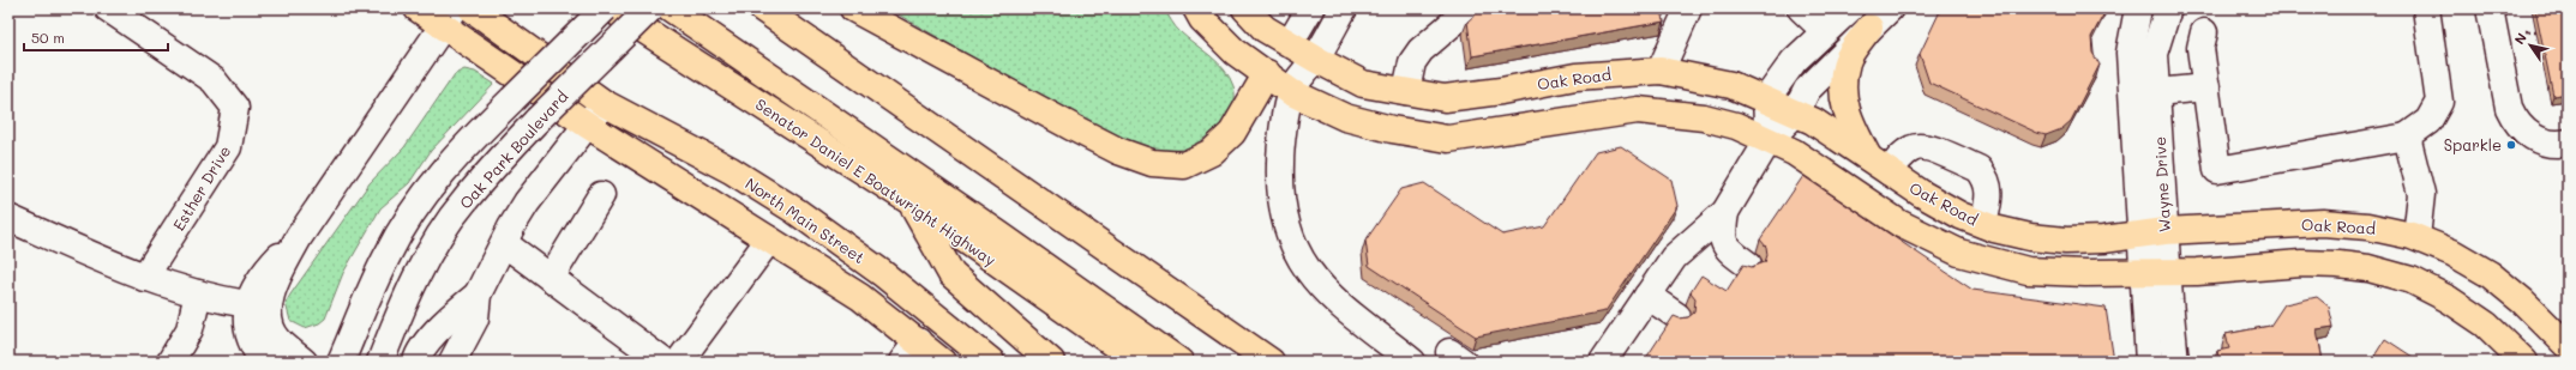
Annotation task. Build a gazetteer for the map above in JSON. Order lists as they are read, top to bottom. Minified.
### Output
{"streets":{"main road":["Oak Road","Senator Daniel E Boatwright Highway","North Main Street"],"street":["Oak Park Boulevard","Wayne Drive","Esther Drive"]},"crossings":[["Oak Road","Wayne Drive"]],"places":["Sparkle"],"scale_bar":"50 m","north":"top left"}
